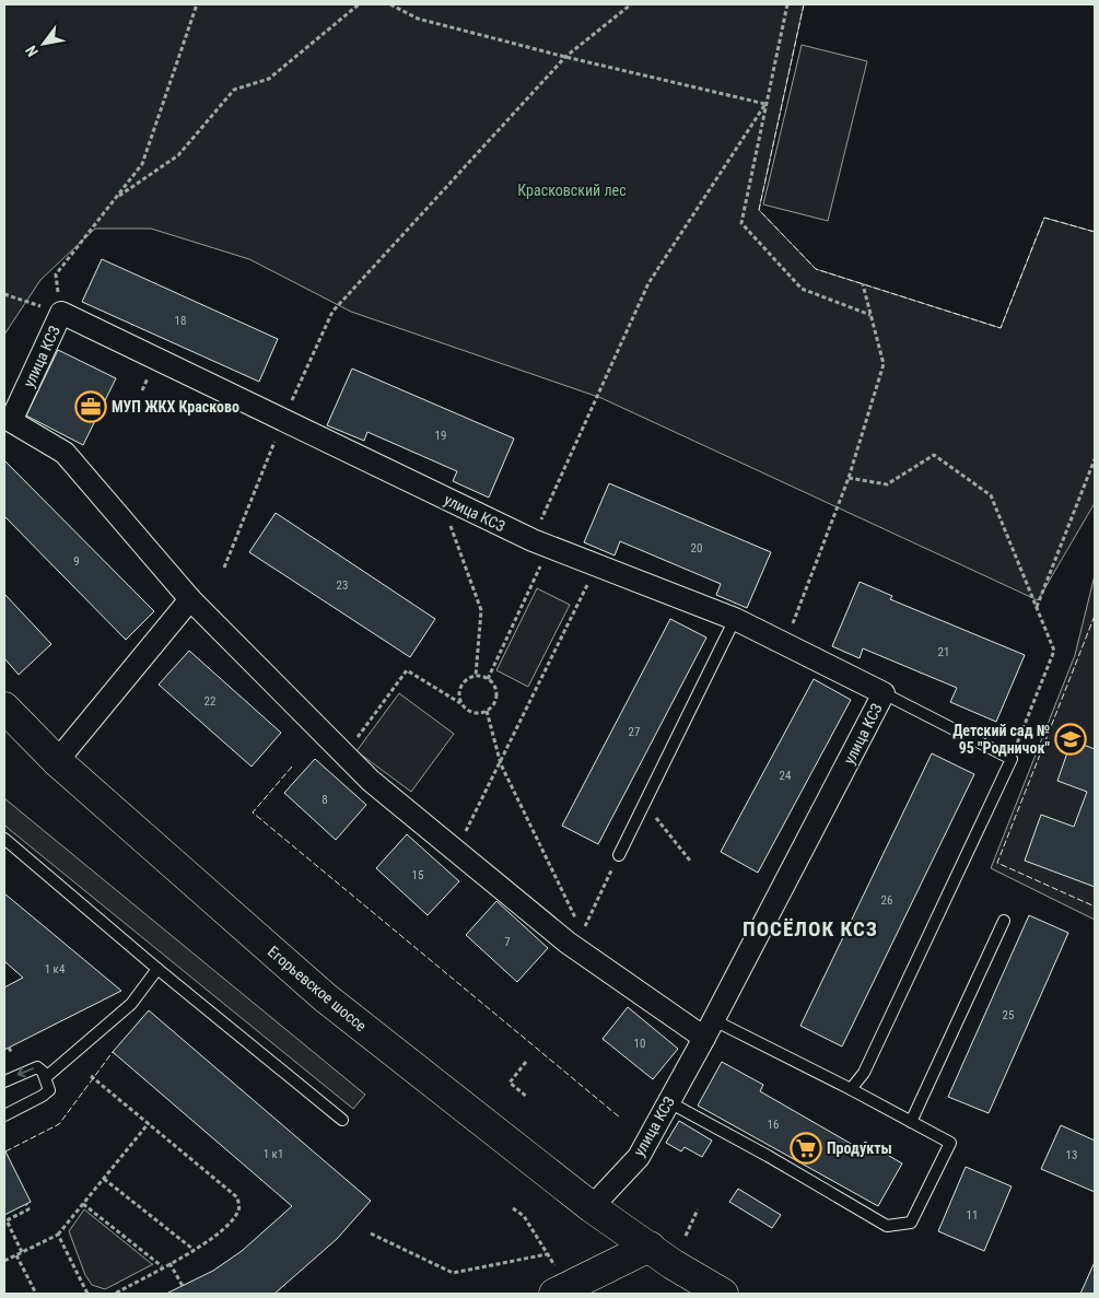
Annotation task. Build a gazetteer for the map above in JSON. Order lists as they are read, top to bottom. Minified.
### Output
{"streets":{"main road":["Егорьевское шоссе"],"street":["улица КСЗ"]},"crossings":[["улица КСЗ","Егорьевское шоссе"]],"districts":["ПОСЁЛОК КСЗ"],"parks":["Красковский лес"],"places":{"office":["МУП ЖКХ Красково"],"school or university":["Детский сад № 95 \"Родничок\""],"supermarket":["Продукты"]},"house_numbers":["18","19","20","9","23","21","22","27","24","8","15","26","7","1 к4","25","10","16","1 к1","13","11"],"north":"bottom left"}
